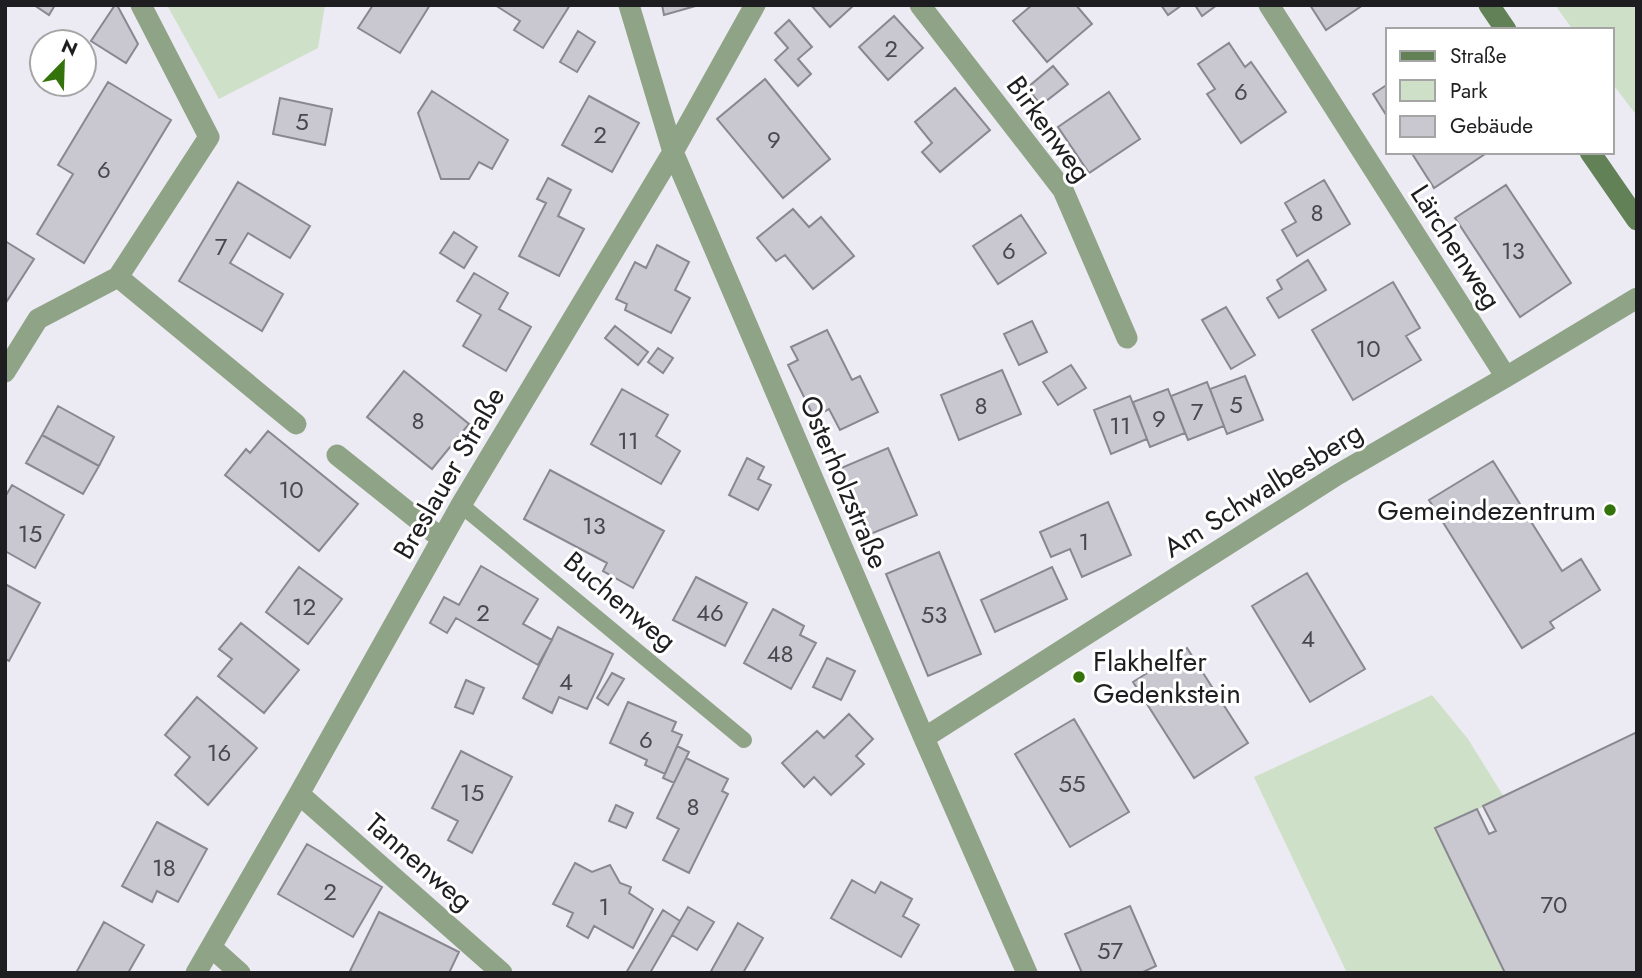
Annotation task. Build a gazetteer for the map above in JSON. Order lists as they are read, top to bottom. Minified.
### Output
{"streets":{"street":["Birkenweg","Lärchenweg","Breslauer Straße","Osterholzstraße","Am Schwalbesberg","Tannenweg"],"lane":["Buchenweg"]},"crossings":[["Lärchenweg","Am Schwalbesberg"],["Breslauer Straße","Osterholzstraße"],["Breslauer Straße","Buchenweg"],["Breslauer Straße","Tannenweg"],["Osterholzstraße","Am Schwalbesberg"]],"places":["Gemeindezentrum","Flakhelfer Gedenkstein"],"house_numbers":["2","6","5","2","9","6","8","7","6","13","10","5","8","7","9","8","11","11","10","13","15","1","12","2","46","53","4","48","4","6","16","55","15","8","18","2","70","1","57"],"legend":["Straße","Park","Gebäude"],"north":"top right"}
